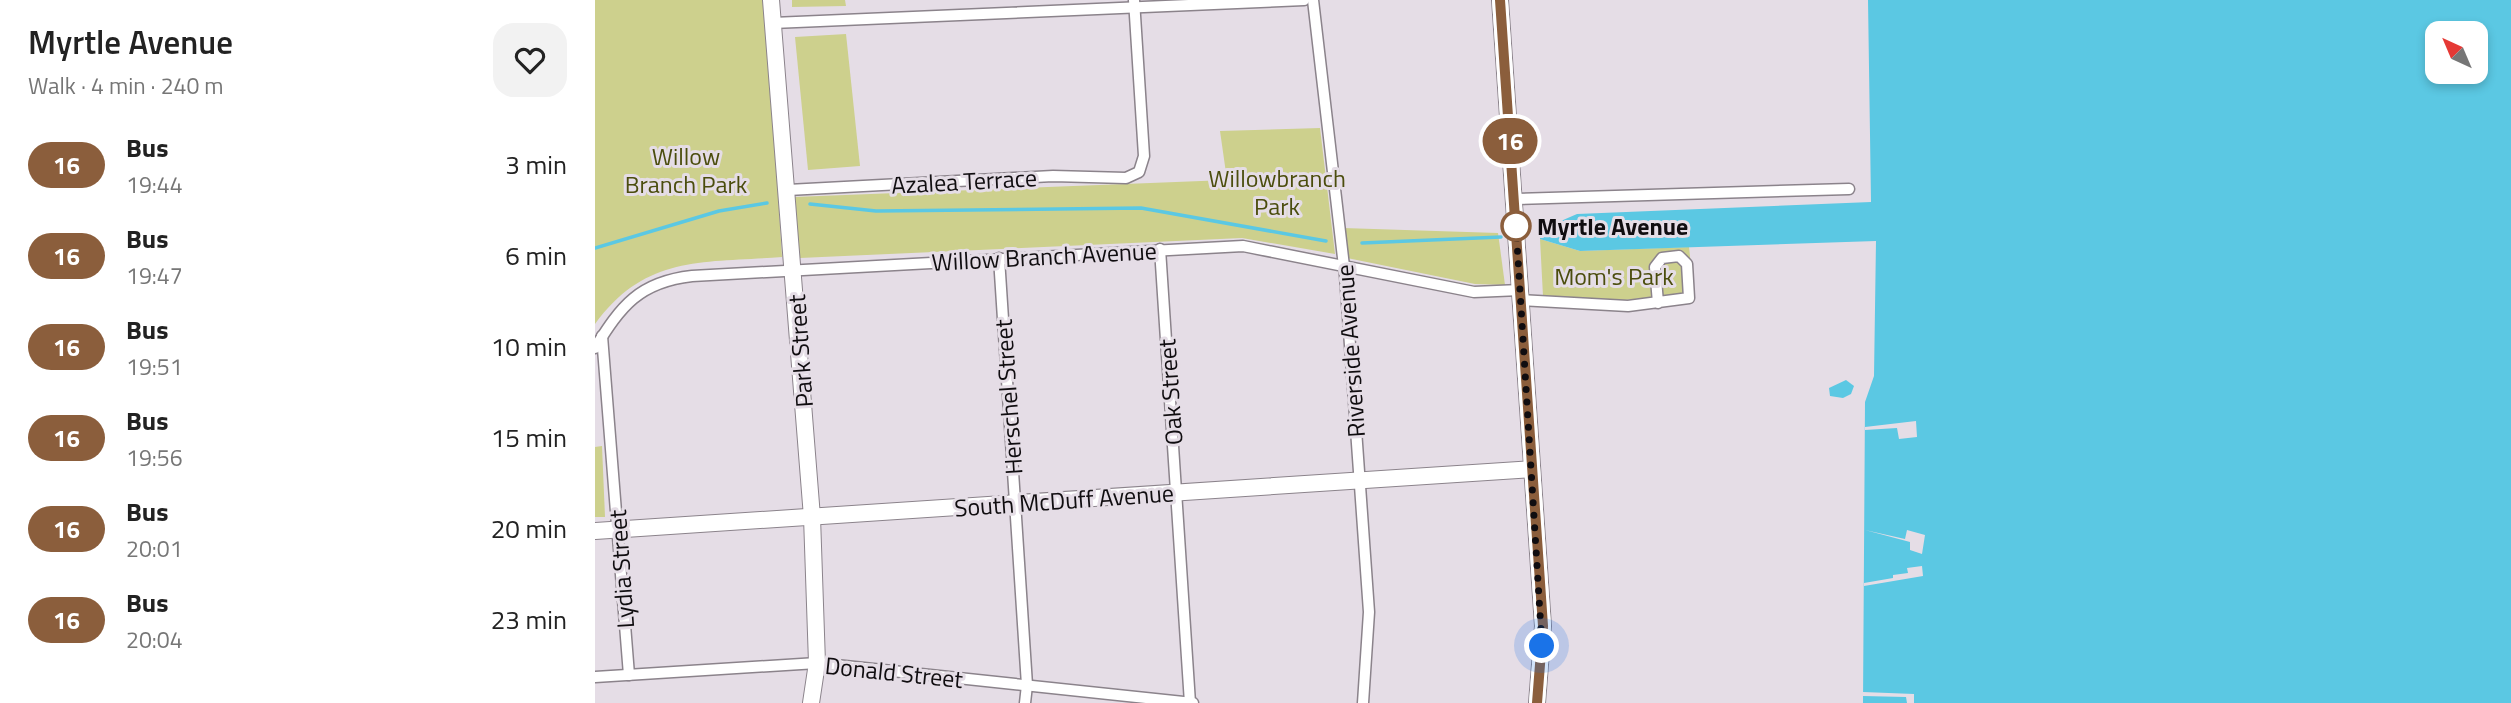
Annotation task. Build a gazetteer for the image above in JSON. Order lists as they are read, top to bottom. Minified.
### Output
{"streets":{"main road":["Park Street","South McDuff Avenue"],"street":["Azalea Terrace","Willow Branch Avenue","Riverside Avenue","Oak Street","Herschel Street","Lydia Street","Donald Street"]},"crossings":[["Azalea Terrace","Park Street"],["Willow Branch Avenue","Park Street"],["Willow Branch Avenue","Riverside Avenue"],["Willow Branch Avenue","Oak Street"],["Willow Branch Avenue","Herschel Street"],["Willow Branch Avenue","Lydia Street"],["Park Street","South McDuff Avenue"],["Park Street","Donald Street"],["Riverside Avenue","South McDuff Avenue"],["Oak Street","South McDuff Avenue"],["Oak Street","Donald Street"],["Herschel Street","South McDuff Avenue"],["Herschel Street","Donald Street"],["South McDuff Avenue","Lydia Street"],["Lydia Street","Donald Street"]],"parks":["Willow Branch Park","Willowbranch Park","Mom's Park"],"places":["Myrtle Avenue"],"lines":["bus line 16"],"north":"top left","page":{"heading":["Myrtle Avenue","Walk · 4 min · 240 m"],"on_map":"16","list":[{"mark":"16","name":"Bus","note":"19:44","value":"3 min"},{"mark":"16","name":"Bus","note":"19:47","value":"6 min"},{"mark":"16","name":"Bus","note":"19:51","value":"10 min"},{"mark":"16","name":"Bus","note":"19:56","value":"15 min"},{"mark":"16","name":"Bus","note":"20:01","value":"20 min"},{"mark":"16","name":"Bus","note":"20:04","value":"23 min"}]}}
